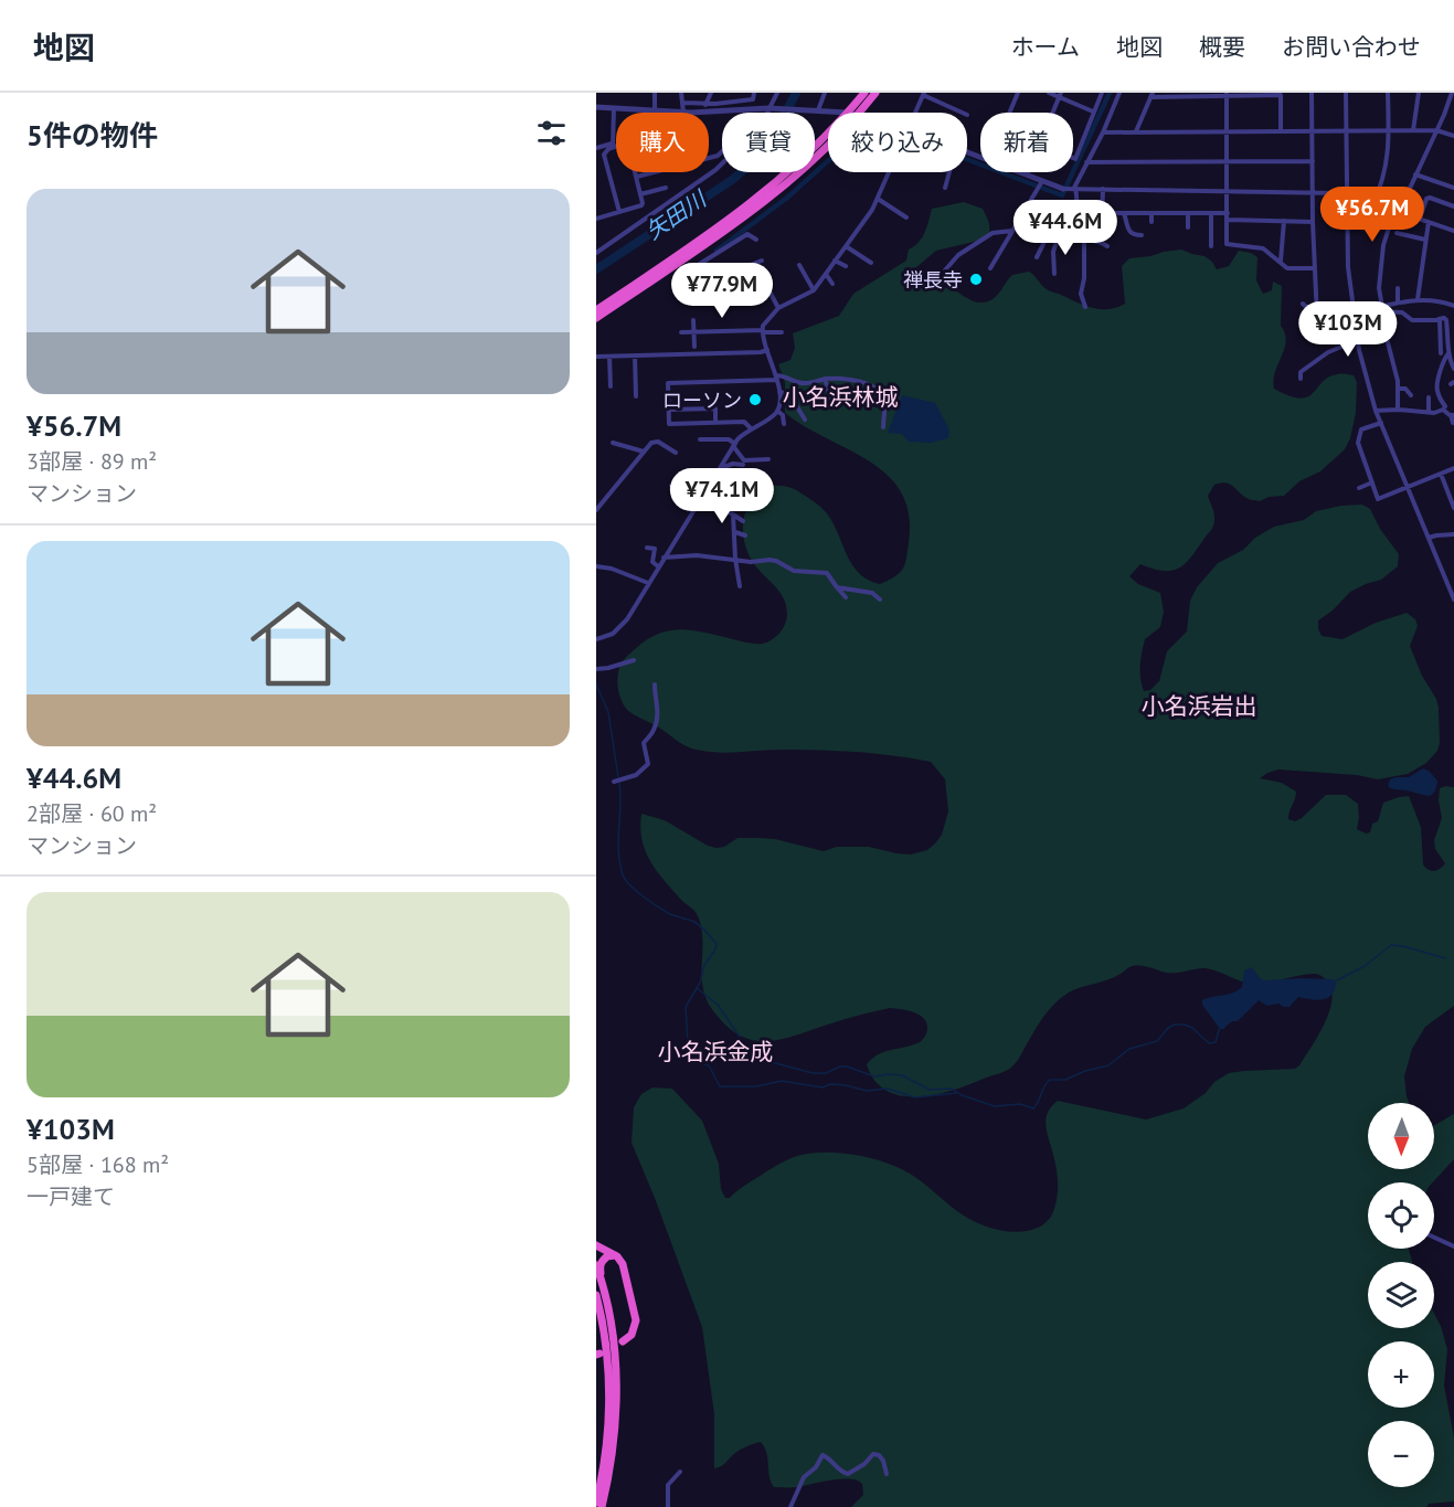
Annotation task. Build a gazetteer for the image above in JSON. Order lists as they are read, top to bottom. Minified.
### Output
{"districts":["小名浜林城","小名浜岩出","小名浜金成"],"water":["矢田川"],"places":["禅長寺","ローソン"],"north":"bottom","page":{"header":"地図","nav":["ホーム","地図","概要","お問い合わせ"],"heading":"5件の物件","chip":["購入","賃貸","絞り込み","新着"],"list":[{"name":"¥56.7M","note":"3部屋 · 89 m² · マンション"},{"name":"¥44.6M","note":"2部屋 · 60 m² · マンション"},{"name":"¥103M","note":"5部屋 · 168 m² · 一戸建て"}],"price":["¥56.7M","¥44.6M","¥77.9M","¥103M","¥74.1M"],"map_buttons":["+","−"]}}
